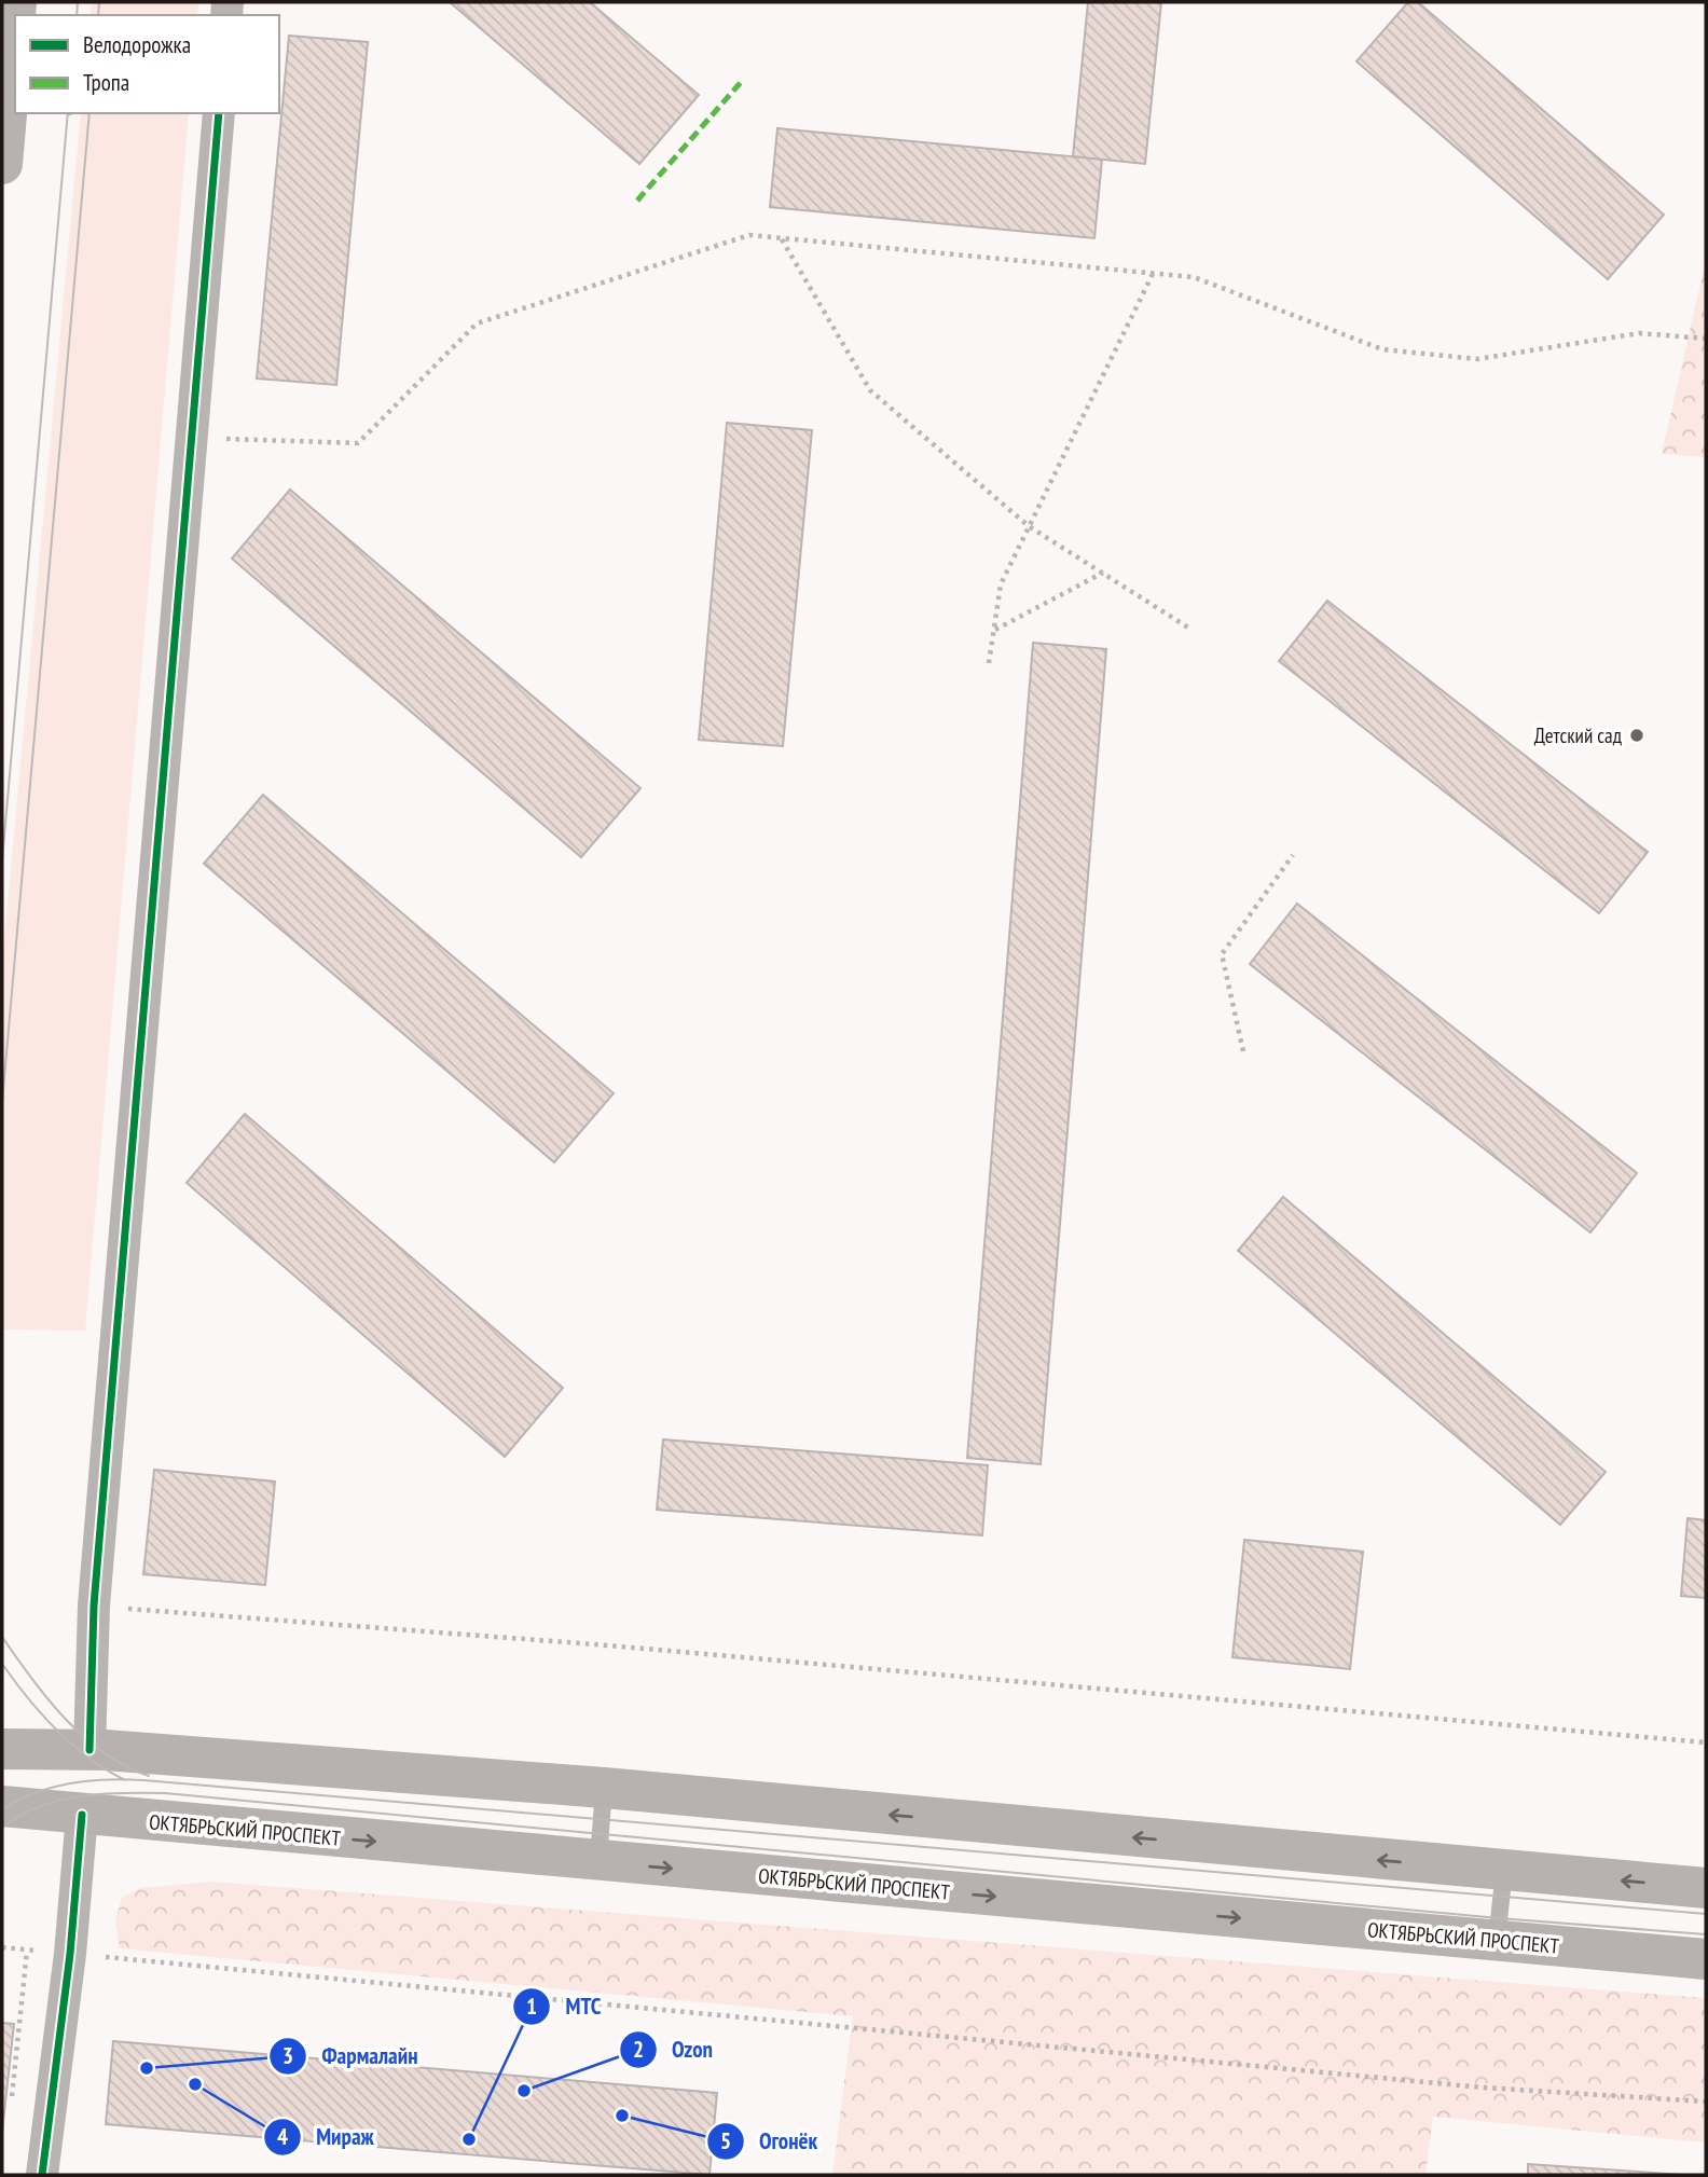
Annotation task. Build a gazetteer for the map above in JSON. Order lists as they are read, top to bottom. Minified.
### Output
{"streets":{"main road":["ОКТЯБРЬСКИЙ ПРОСПЕКТ"]},"places":["Детский сад","Фармалайн","Мираж","Ozon","Огонёк","МТС"],"legend":["Велодорожка","Тропа"]}
